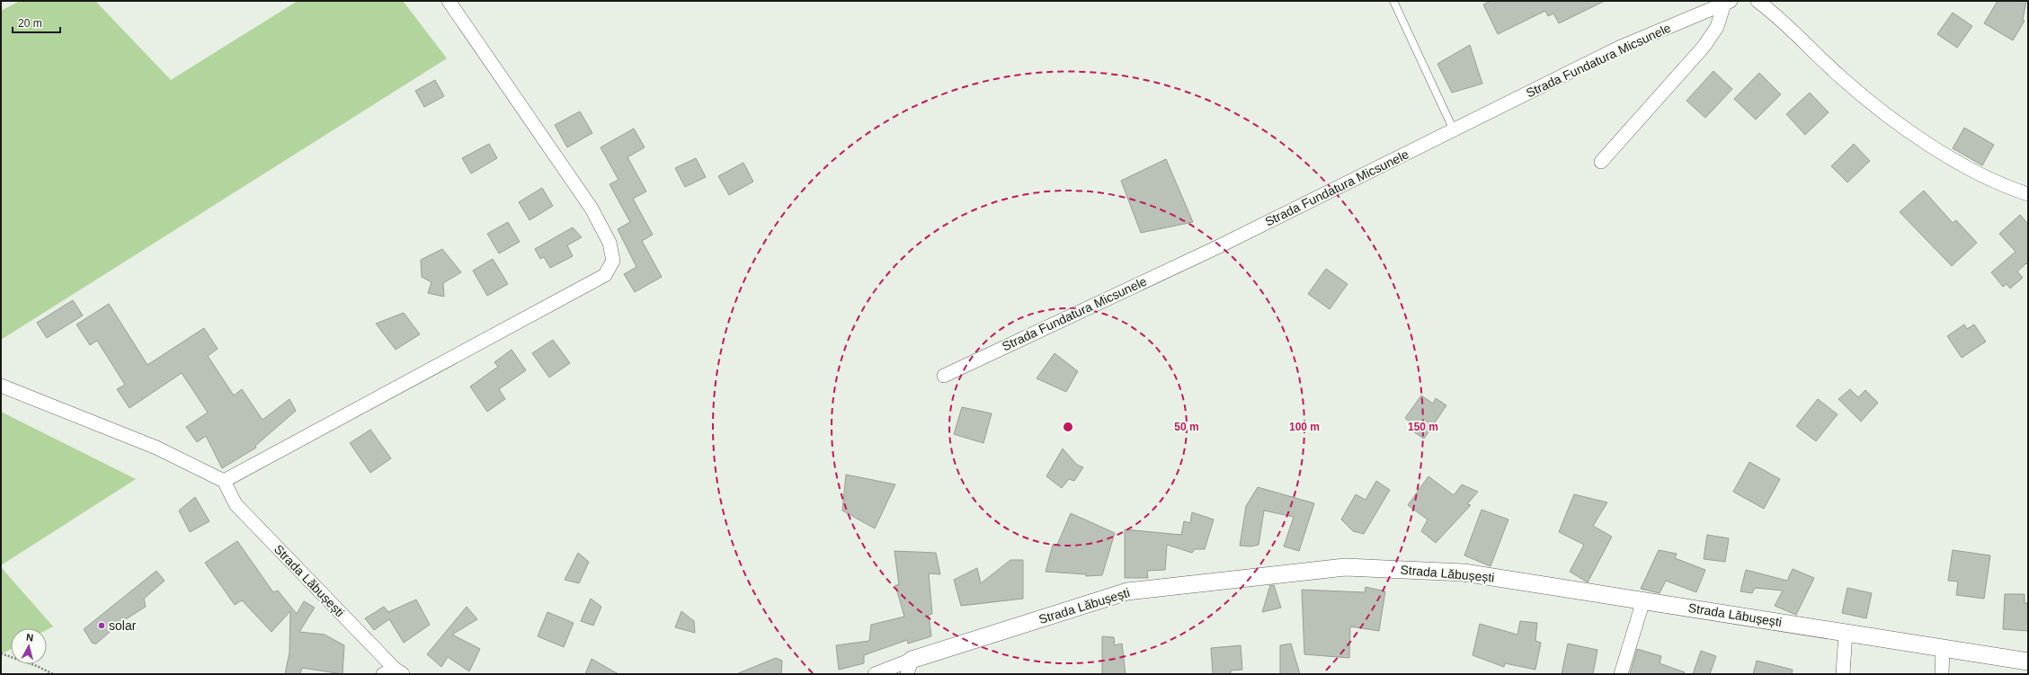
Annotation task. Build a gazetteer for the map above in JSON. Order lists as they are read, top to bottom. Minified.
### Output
{"streets":{"street":["Strada Fundatura Micsunele","Strada Lăbușești"]},"places":["solar"],"scale_bar":"20 m","north":"top","rings":["50 m","100 m","150 m"]}
